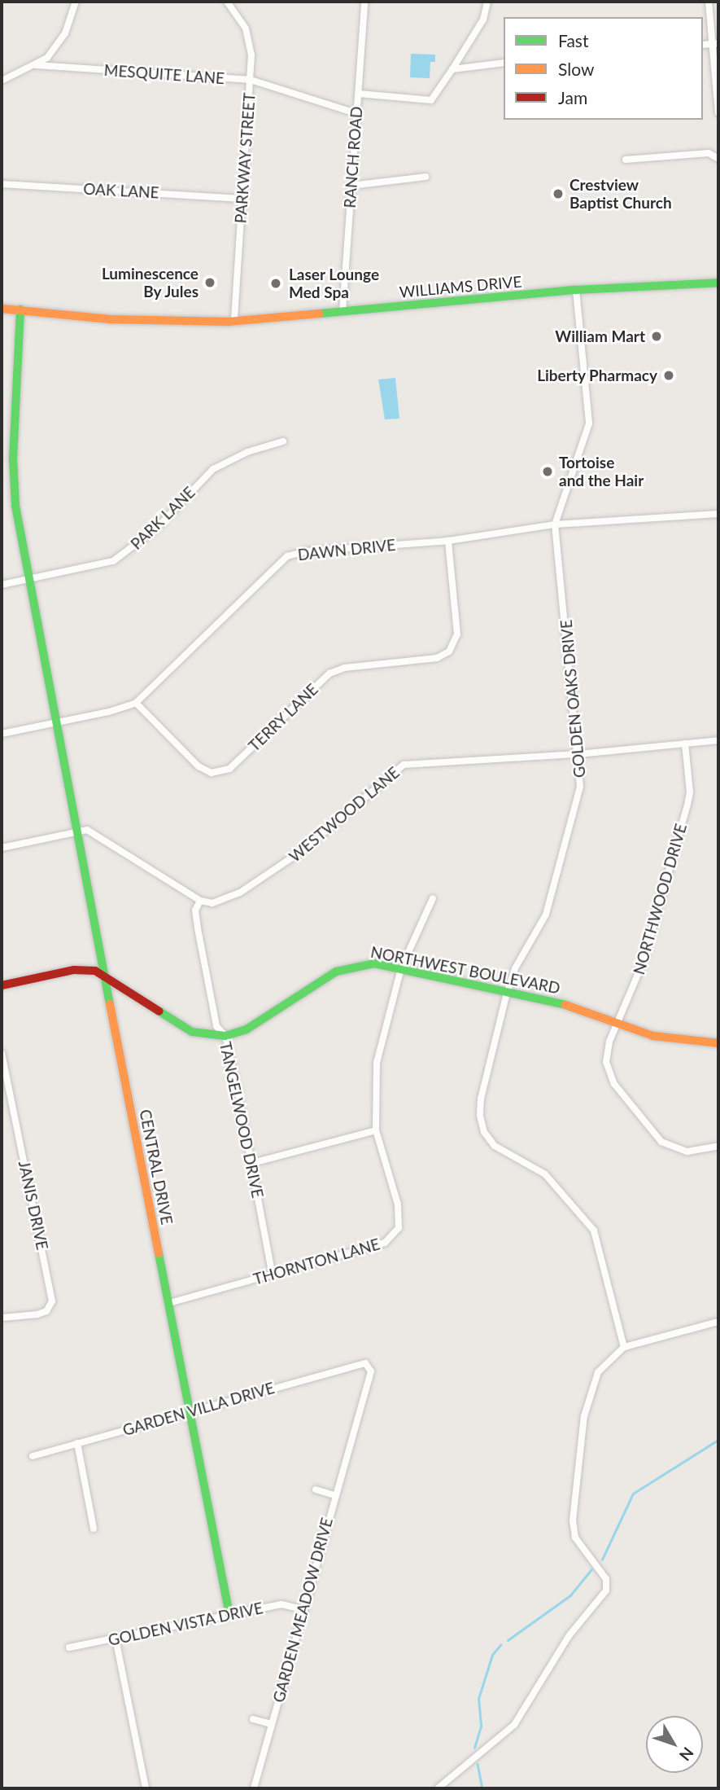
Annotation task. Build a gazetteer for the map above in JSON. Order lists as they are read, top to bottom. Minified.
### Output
{"streets":{"street":["MESQUITE LANE","RANCH ROAD","PARKWAY STREET","OAK LANE","WILLIAMS DRIVE","PARK LANE","DAWN DRIVE","GOLDEN OAKS DRIVE","TERRY LANE","WESTWOOD LANE","NORTHWOOD DRIVE","NORTHWEST BOULEVARD","TANGELWOOD DRIVE","CENTRAL DRIVE","JANIS DRIVE","THORNTON LANE","GARDEN VILLA DRIVE","GARDEN MEADOW DRIVE","GOLDEN VISTA DRIVE"]},"crossings":[["MESQUITE LANE","RANCH ROAD"],["MESQUITE LANE","PARKWAY STREET"],["RANCH ROAD","WILLIAMS DRIVE"],["PARKWAY STREET","OAK LANE"],["PARKWAY STREET","WILLIAMS DRIVE"],["WILLIAMS DRIVE","GOLDEN OAKS DRIVE"],["WILLIAMS DRIVE","CENTRAL DRIVE"],["PARK LANE","CENTRAL DRIVE"],["DAWN DRIVE","GOLDEN OAKS DRIVE"],["DAWN DRIVE","TERRY LANE"],["GOLDEN OAKS DRIVE","WESTWOOD LANE"],["GOLDEN OAKS DRIVE","NORTHWEST BOULEVARD"],["WESTWOOD LANE","NORTHWOOD DRIVE"],["WESTWOOD LANE","TANGELWOOD DRIVE"],["NORTHWOOD DRIVE","NORTHWEST BOULEVARD"],["NORTHWEST BOULEVARD","TANGELWOOD DRIVE"],["NORTHWEST BOULEVARD","CENTRAL DRIVE"],["NORTHWEST BOULEVARD","THORNTON LANE"],["TANGELWOOD DRIVE","THORNTON LANE"],["CENTRAL DRIVE","THORNTON LANE"],["CENTRAL DRIVE","GARDEN VILLA DRIVE"],["CENTRAL DRIVE","GOLDEN VISTA DRIVE"],["GARDEN VILLA DRIVE","GARDEN MEADOW DRIVE"],["GARDEN MEADOW DRIVE","GOLDEN VISTA DRIVE"]],"places":["Crestview Baptist Church","Luminescence By Jules","Laser Lounge Med Spa","William Mart","Liberty Pharmacy","Tortoise and the Hair"],"legend":["Fast","Slow","Jam"],"north":"bottom right"}
